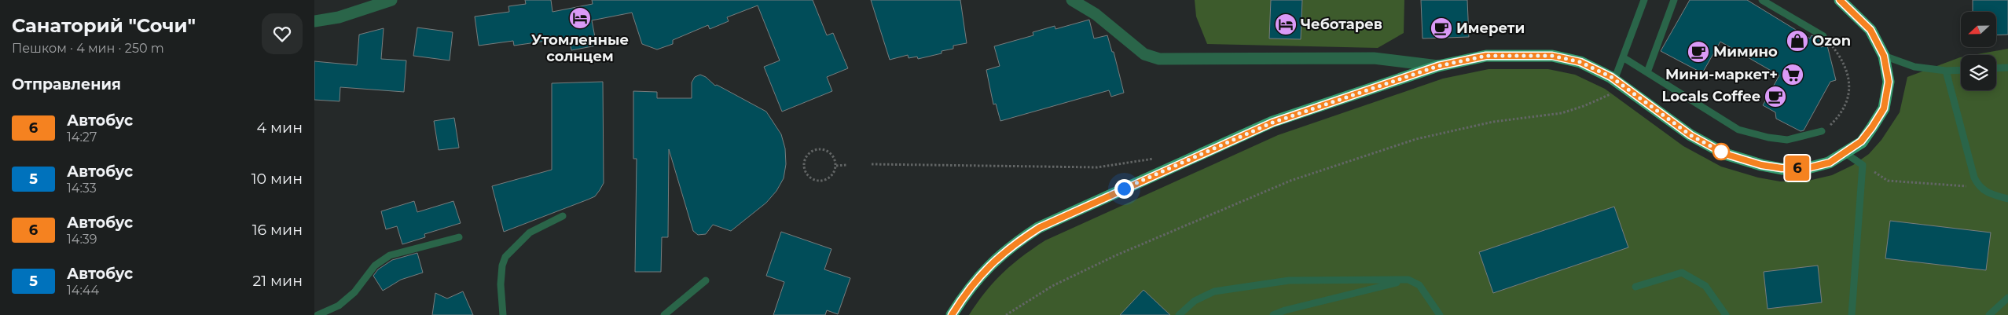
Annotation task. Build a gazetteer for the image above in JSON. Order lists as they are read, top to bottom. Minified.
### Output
{"places":{"hotel":["Утомленные солнцем","Чеботарев"],"cafe":["Имерети","Мимино","Locals Coffee"],"shop":["Ozon"],"supermarket":["Мини-маркет+"]},"lines":["bus line 6"],"north":"left","page":{"heading":[["Санаторий \"Сочи\"","Пешком · 4 мин · 250 m"],"Отправления"],"on_map":"6","list":[{"mark":"6","name":"Автобус","note":"14:27","value":"4 мин"},{"mark":"5","name":"Автобус","note":"14:33","value":"10 мин"},{"mark":"6","name":"Автобус","note":"14:39","value":"16 мин"},{"mark":"5","name":"Автобус","note":"14:44","value":"21 мин"}]}}
